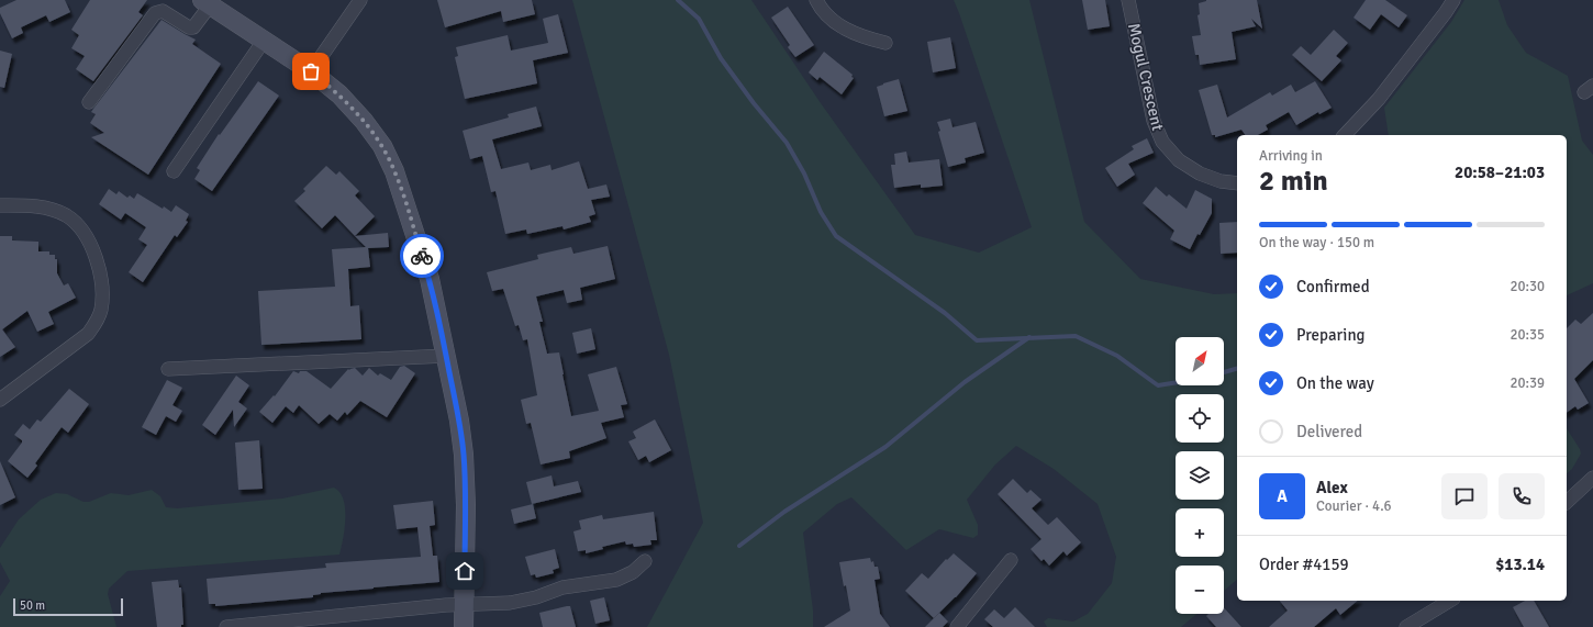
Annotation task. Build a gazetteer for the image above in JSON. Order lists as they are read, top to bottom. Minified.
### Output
{"streets":{"street":["Mogul Crescent"]},"scale_bar":"50 m","north":"top right","page":{"heading":["2 min","Arriving in","20:58–21:03"],"panel":["Alex","Courier · 4.6","Order #4159","$13.14"],"bar":"On the way · 150 m","list":[["Confirmed","20:30"],["Preparing","20:35"],["On the way","20:39"],"Delivered"],"map_buttons":["+","−"],"round":"A","scale":"50 m"}}
